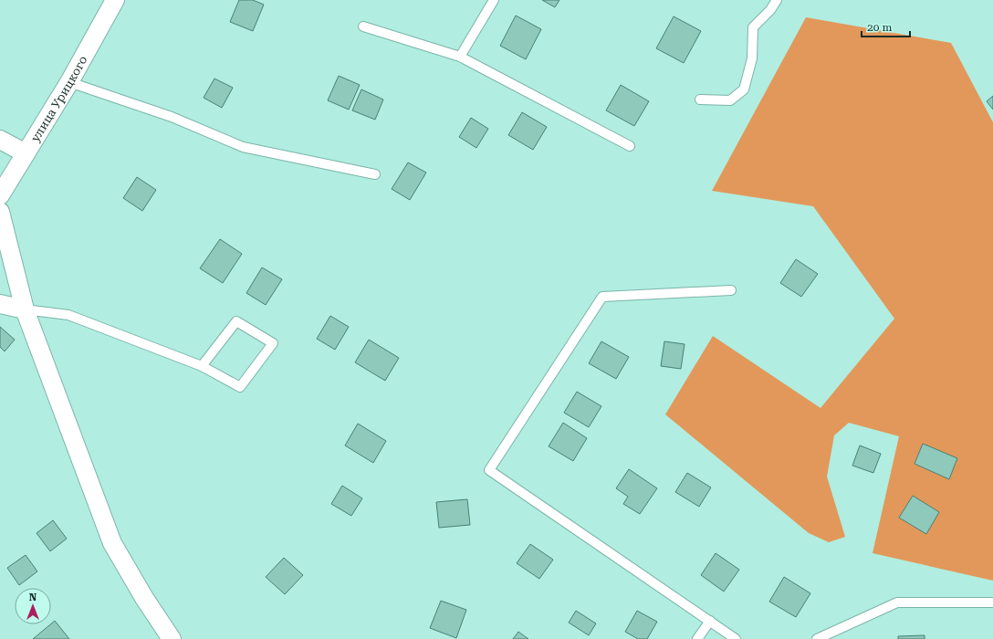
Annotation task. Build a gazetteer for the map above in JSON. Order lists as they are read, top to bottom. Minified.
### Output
{"streets":{"street":["улица Урицкого"]},"scale_bar":"20 m","north":"top"}
